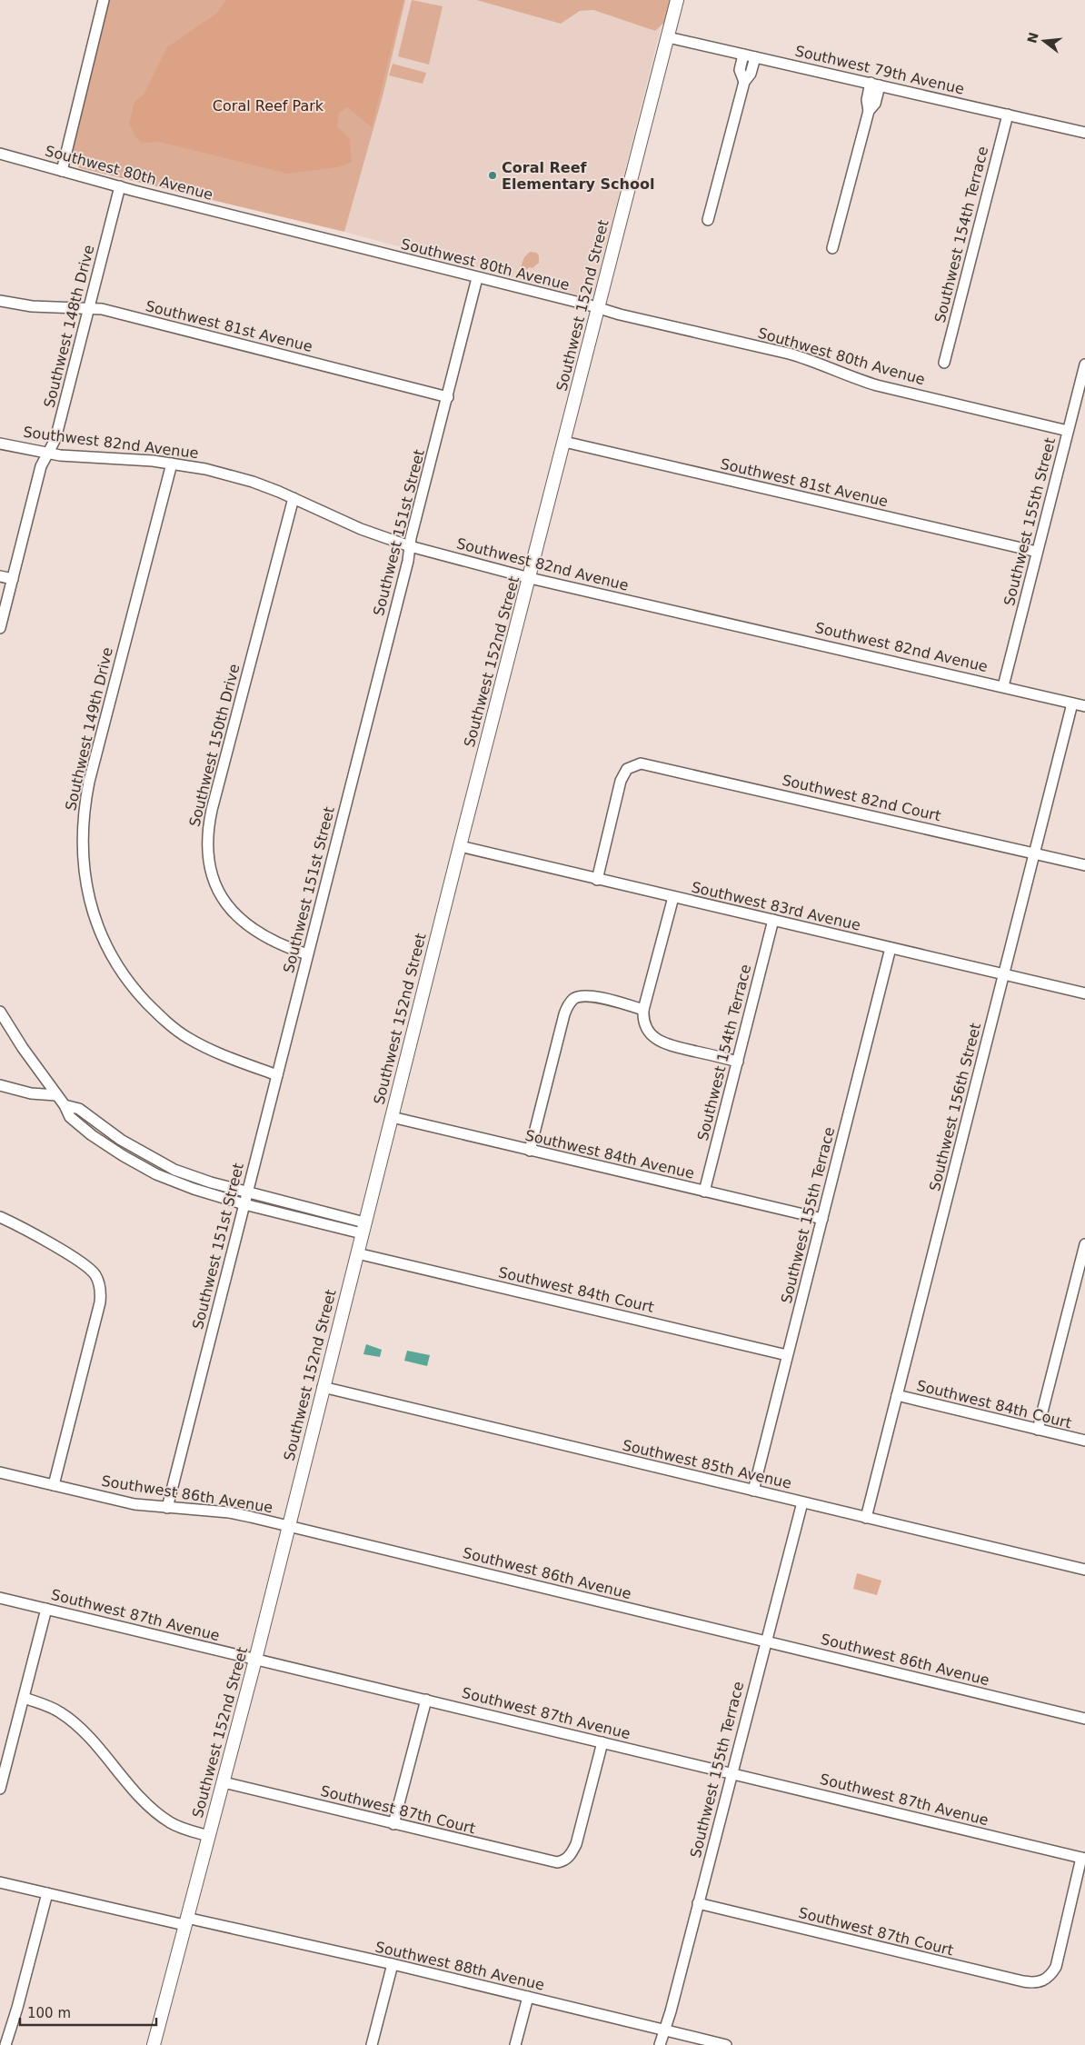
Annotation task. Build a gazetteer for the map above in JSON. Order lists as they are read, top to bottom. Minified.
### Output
{"streets":{"main road":["Southwest 152nd Street"],"street":["Southwest 79th Avenue","Southwest 80th Avenue","Southwest 154th Terrace","Southwest 148th Drive","Southwest 81st Avenue","Southwest 82nd Avenue","Southwest 155th Street","Southwest 151st Street","Southwest 149th Drive","Southwest 150th Drive","Southwest 82nd Court","Southwest 83rd Avenue","Southwest 156th Street","Southwest 84th Avenue","Southwest 155th Terrace","Southwest 84th Court","Southwest 85th Avenue","Southwest 86th Avenue","Southwest 87th Avenue","Southwest 87th Court","Southwest 88th Avenue"]},"crossings":[["Southwest 79th Avenue","Southwest 154th Terrace"],["Southwest 79th Avenue","Southwest 152nd Street"],["Southwest 80th Avenue","Southwest 152nd Street"],["Southwest 80th Avenue","Southwest 148th Drive"],["Southwest 80th Avenue","Southwest 155th Street"],["Southwest 80th Avenue","Southwest 151st Street"],["Southwest 154th Terrace","Southwest 83rd Avenue"],["Southwest 154th Terrace","Southwest 84th Avenue"],["Southwest 152nd Street","Southwest 81st Avenue"],["Southwest 152nd Street","Southwest 82nd Avenue"],["Southwest 152nd Street","Southwest 83rd Avenue"],["Southwest 152nd Street","Southwest 84th Avenue"],["Southwest 152nd Street","Southwest 84th Court"],["Southwest 152nd Street","Southwest 85th Avenue"],["Southwest 152nd Street","Southwest 86th Avenue"],["Southwest 152nd Street","Southwest 87th Avenue"],["Southwest 152nd Street","Southwest 87th Court"],["Southwest 152nd Street","Southwest 88th Avenue"],["Southwest 148th Drive","Southwest 81st Avenue"],["Southwest 148th Drive","Southwest 82nd Avenue"],["Southwest 81st Avenue","Southwest 155th Street"],["Southwest 81st Avenue","Southwest 151st Street"],["Southwest 82nd Avenue","Southwest 155th Street"],["Southwest 82nd Avenue","Southwest 151st Street"],["Southwest 82nd Avenue","Southwest 149th Drive"],["Southwest 82nd Avenue","Southwest 150th Drive"],["Southwest 82nd Avenue","Southwest 156th Street"],["Southwest 151st Street","Southwest 149th Drive"],["Southwest 151st Street","Southwest 150th Drive"],["Southwest 151st Street","Southwest 86th Avenue"],["Southwest 82nd Court","Southwest 83rd Avenue"],["Southwest 82nd Court","Southwest 156th Street"],["Southwest 83rd Avenue","Southwest 156th Street"],["Southwest 83rd Avenue","Southwest 155th Terrace"],["Southwest 156th Street","Southwest 84th Court"],["Southwest 156th Street","Southwest 85th Avenue"],["Southwest 84th Avenue","Southwest 155th Terrace"],["Southwest 155th Terrace","Southwest 84th Court"],["Southwest 155th Terrace","Southwest 85th Avenue"],["Southwest 155th Terrace","Southwest 86th Avenue"],["Southwest 155th Terrace","Southwest 87th Avenue"],["Southwest 155th Terrace","Southwest 87th Court"],["Southwest 155th Terrace","Southwest 88th Avenue"],["Southwest 87th Avenue","Southwest 87th Court"]],"parks":["Coral Reef Park"],"places":["Coral Reef Elementary School"],"scale_bar":"100 m","north":"left"}
